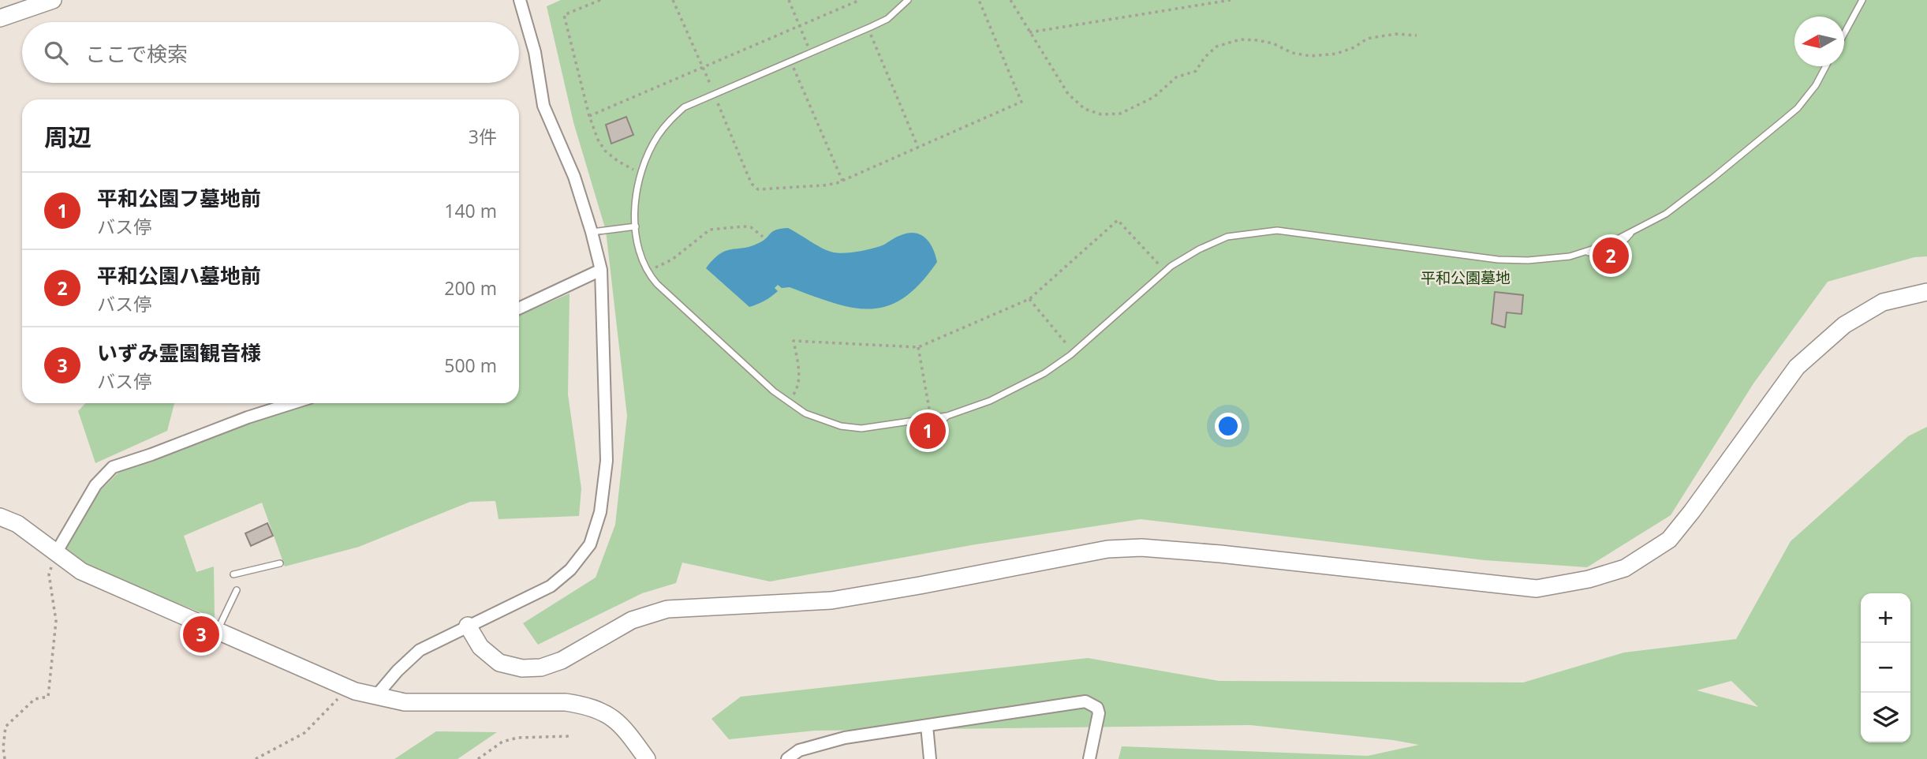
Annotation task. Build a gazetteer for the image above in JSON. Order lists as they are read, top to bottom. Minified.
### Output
{"parks":["平和公園墓地"],"north":"left","page":{"search":"ここで検索","heading":["周辺","3件"],"list":[{"mark":"1","name":"平和公園フ墓地前","note":"バス停","value":"140 m"},{"mark":"2","name":"平和公園ハ墓地前","note":"バス停","value":"200 m"},{"mark":"3","name":"いずみ霊園観音様","note":"バス停","value":"500 m"}],"pins":["2","1","3"],"map_buttons":["+","−"]}}
